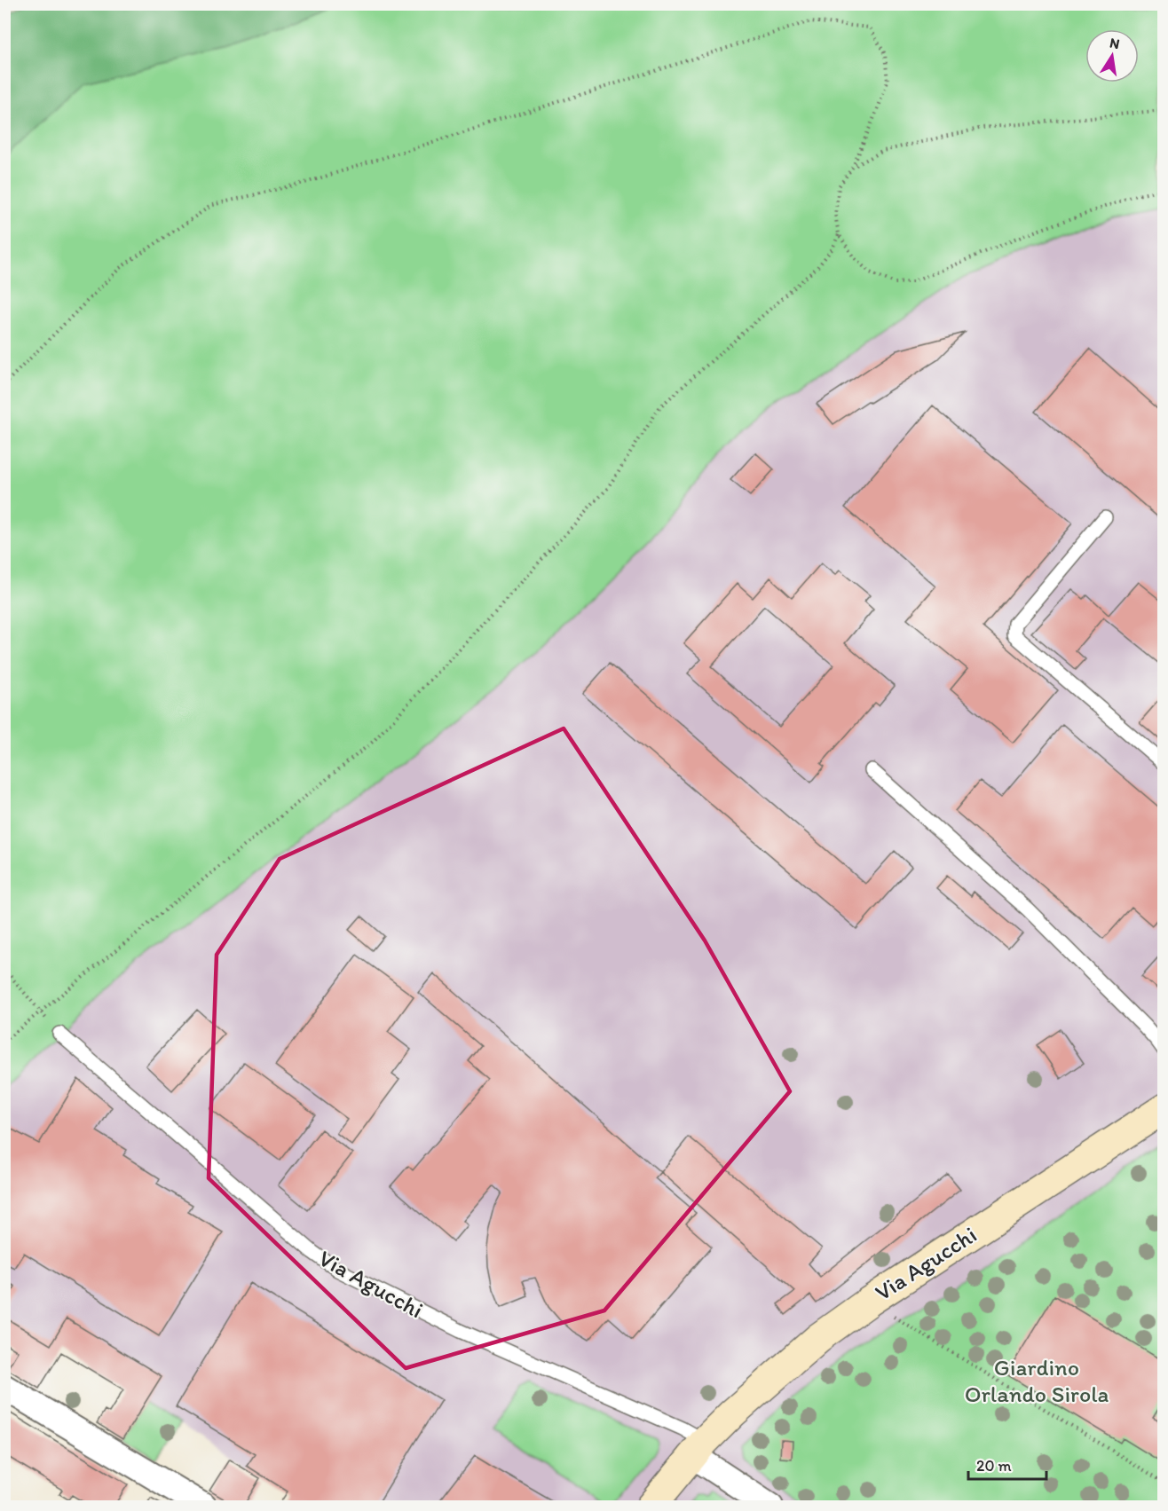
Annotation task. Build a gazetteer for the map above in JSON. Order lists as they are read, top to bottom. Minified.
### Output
{"streets":{"street":["Via Agucchi"]},"parks":["Giardino Orlando Sirola"],"scale_bar":"20 m","north":"top"}
